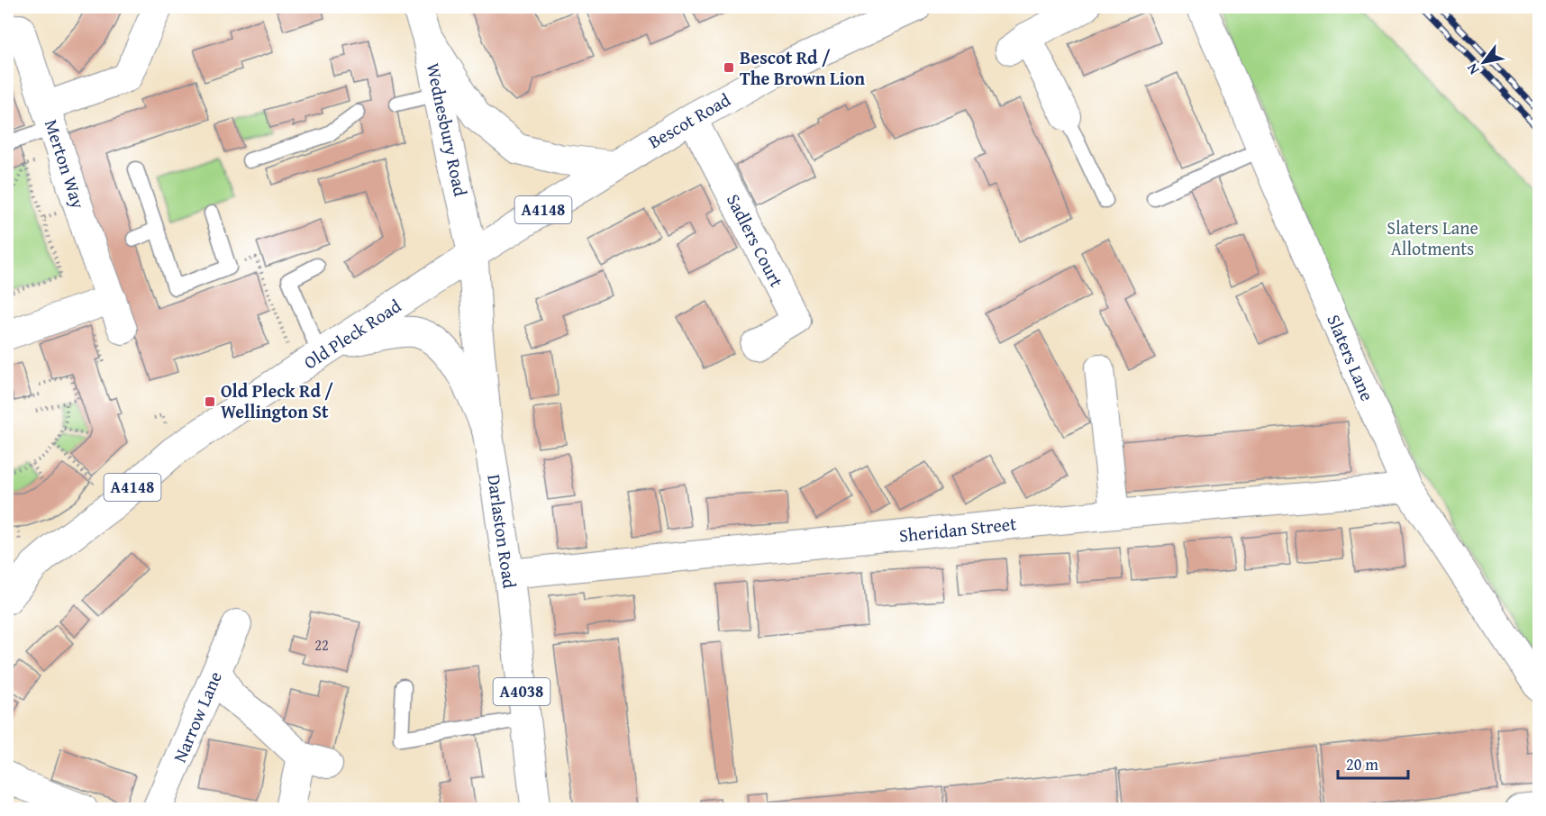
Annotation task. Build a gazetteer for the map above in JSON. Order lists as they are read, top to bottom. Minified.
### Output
{"streets":{"main road":["Bescot Road","Wednesbury Road","A4148","Old Pleck Road","Darlaston Road","A4038"],"street":["Merton Way","Sadlers Court","Slaters Lane","Sheridan Street","Narrow Lane"]},"crossings":[["Bescot Road","Wednesbury Road"],["Bescot Road","Sadlers Court"],["Bescot Road","Old Pleck Road"],["Bescot Road","Darlaston Road"],["Wednesbury Road","Old Pleck Road"],["Wednesbury Road","Darlaston Road"],["Old Pleck Road","Darlaston Road"],["Slaters Lane","Sheridan Street"],["Sheridan Street","Darlaston Road"]],"parks":["Slaters Lane Allotments"],"places":{"transit":["Bescot Rd / The Brown Lion","Old Pleck Rd / Wellington St"]},"house_numbers":["22"],"scale_bar":"20 m","north":"bottom left"}
